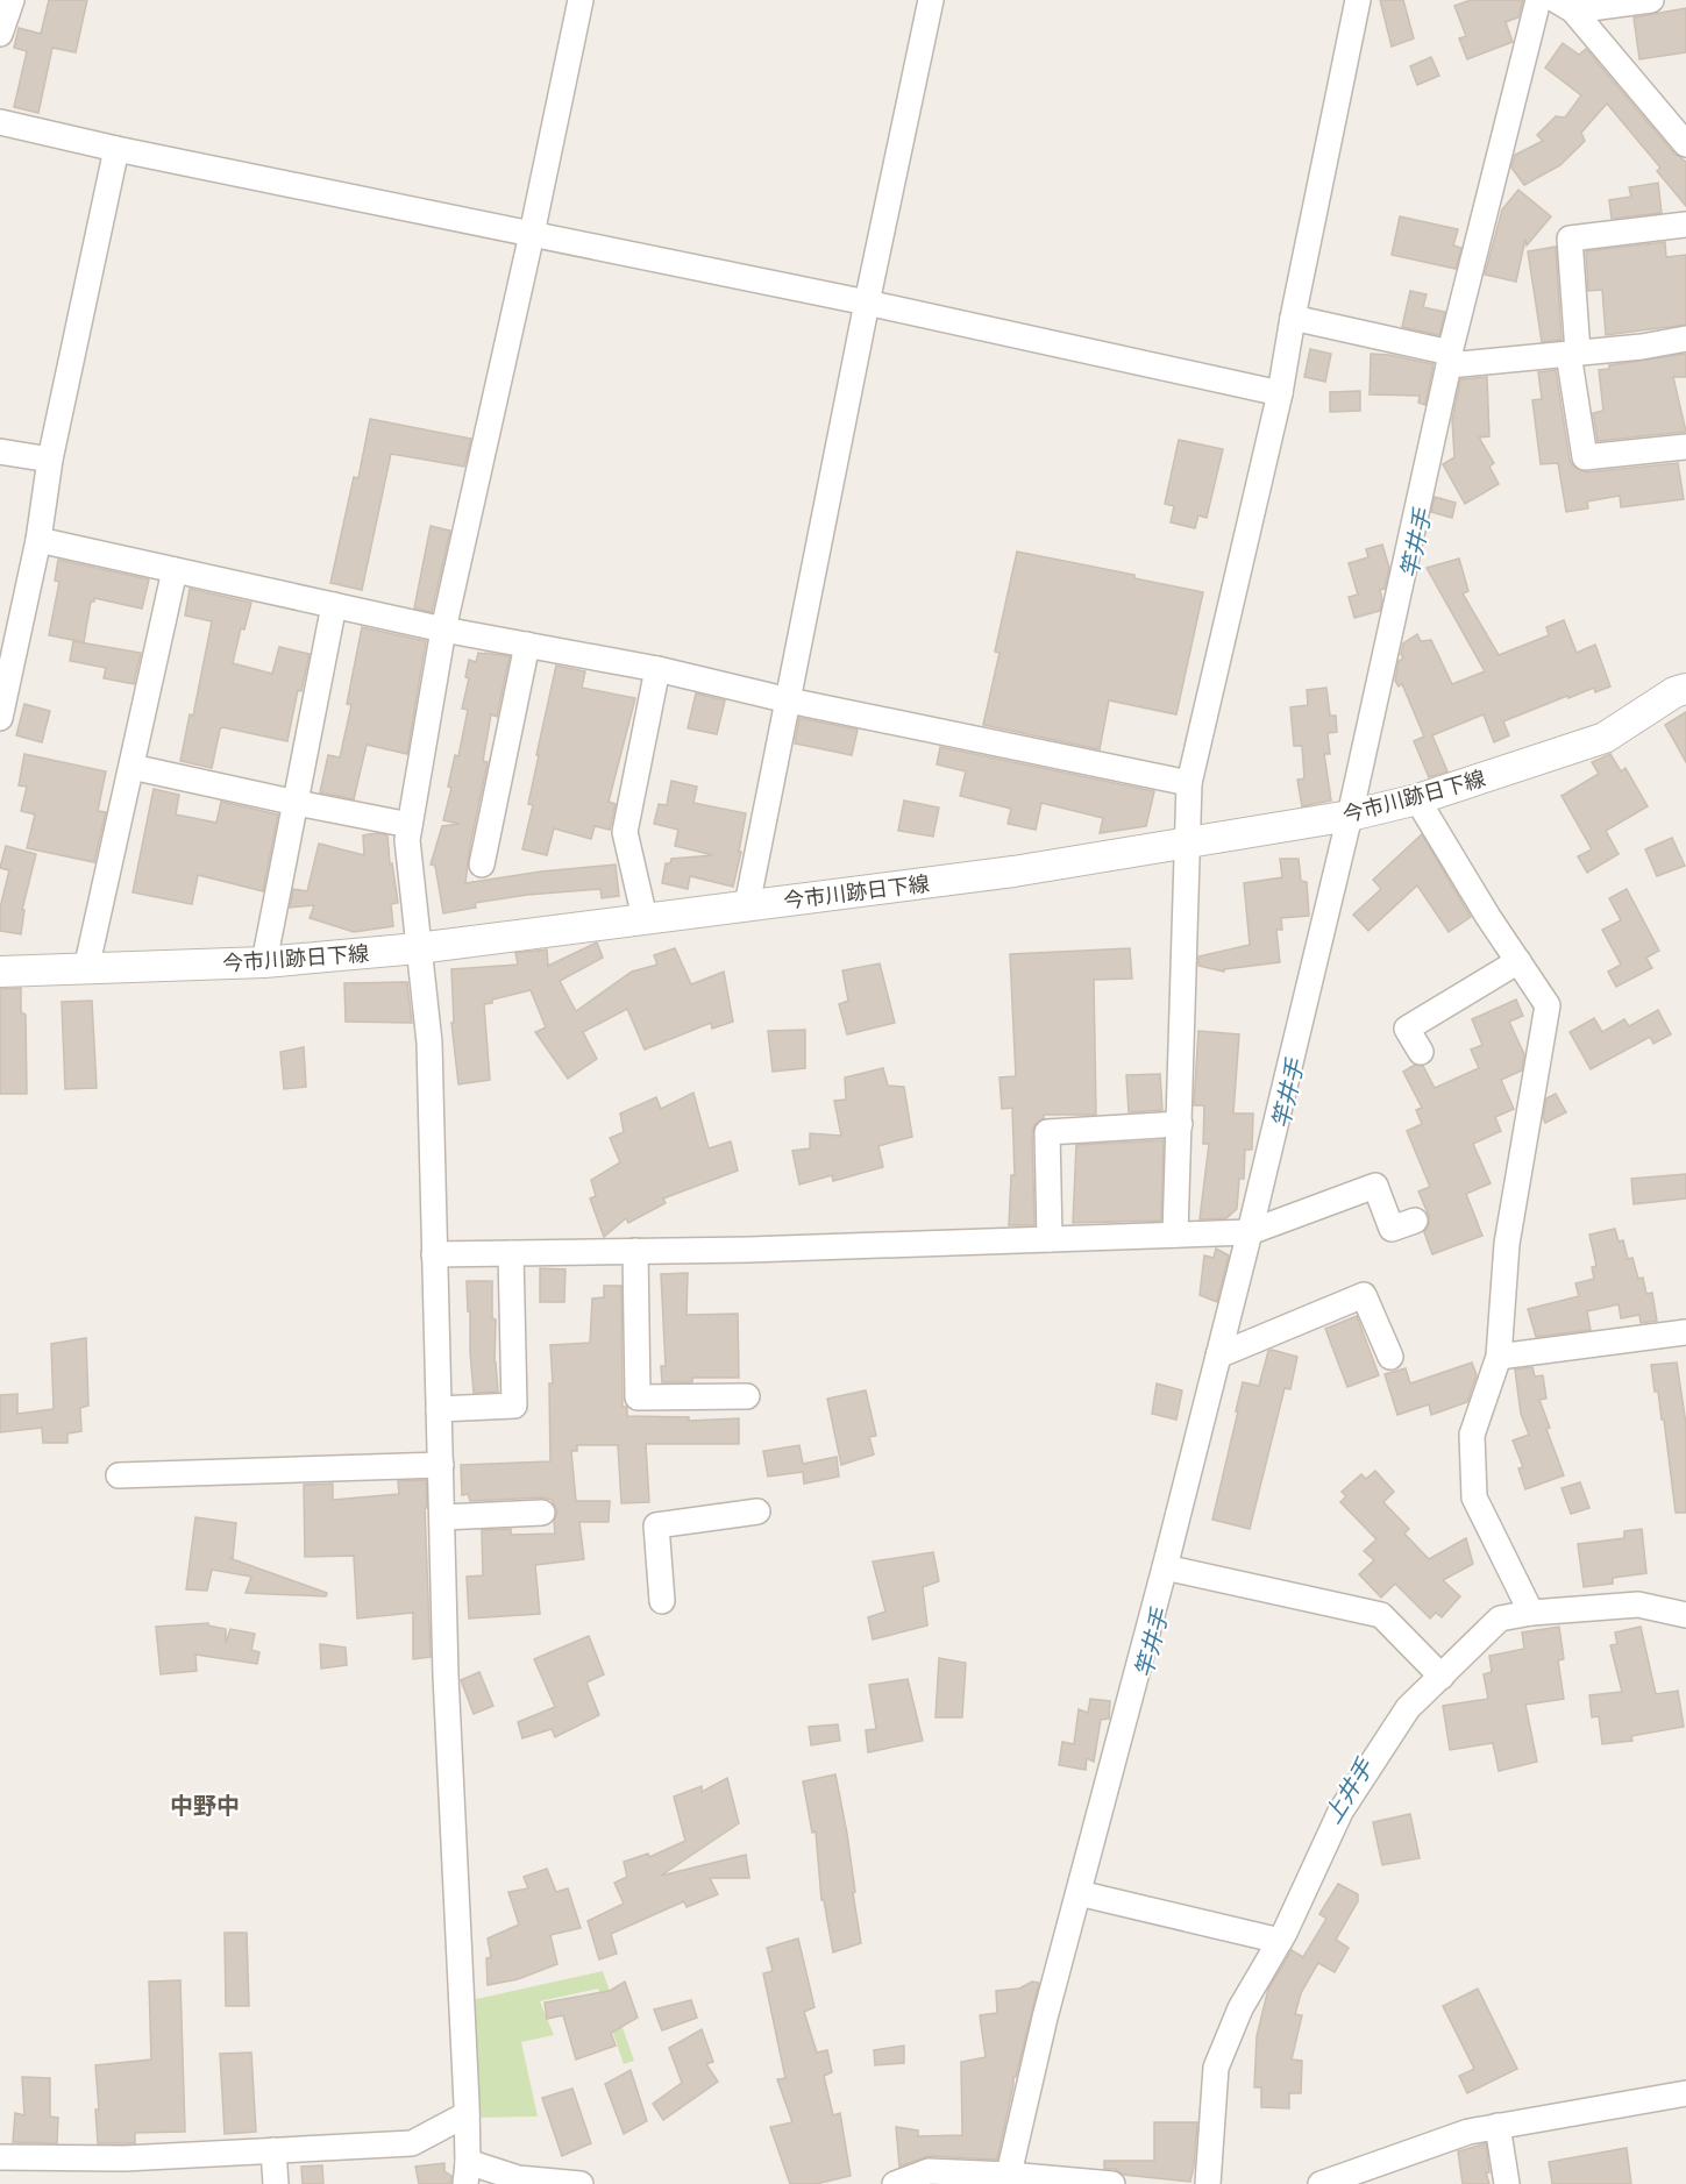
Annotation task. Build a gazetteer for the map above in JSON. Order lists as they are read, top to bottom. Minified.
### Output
{"streets":{"street":["今市川跡日下線"]},"districts":["中野中"],"water":["竿井手","上井手"]}
